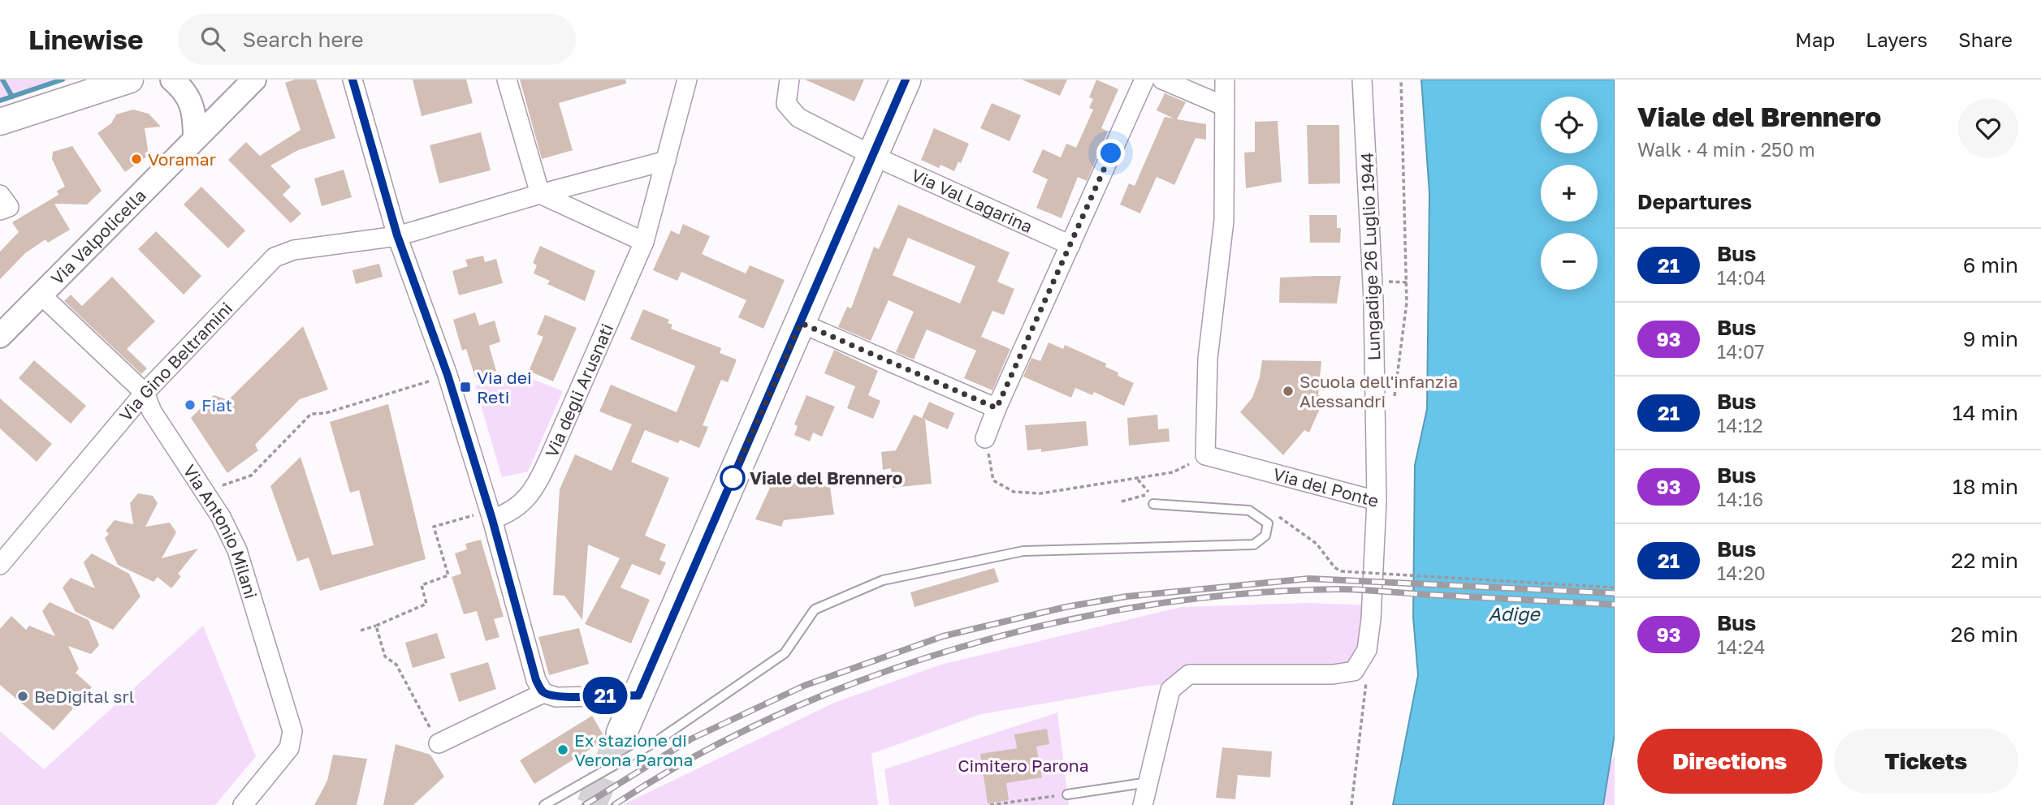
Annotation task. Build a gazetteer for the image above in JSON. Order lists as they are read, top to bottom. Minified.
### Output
{"streets":{"street":["Via Val Lagarina","Via Valpolicella","Lungadige 26 Luglio 1944","Via Gino Beltramini","Via degli Arusnati","Via del Ponte","Via Antonio Milani"]},"crossings":[["Via Valpolicella","Via Antonio Milani"],["Lungadige 26 Luglio 1944","Via del Ponte"],["Via Gino Beltramini","Via Antonio Milani"]],"water":["Adige"],"parks":["Cimitero Parona"],"places":{"other":["Voramar","Scuola dell'infanzia Alessandri","Fiat","Viale del Brennero","BeDigital srl","Ex stazione di Verona Parona"],"transit":["Via dei Reti"]},"lines":["bus line 21"],"page":{"header":"Linewise","search":"Search here","nav":["Map","Layers","Share"],"on_map":"21","heading":[["Viale del Brennero","Walk · 4 min · 250 m"],"Departures"],"map_buttons":["+","−"],"list":[{"mark":"21","name":"Bus","note":"14:04","value":"6 min"},{"mark":"93","name":"Bus","note":"14:07","value":"9 min"},{"mark":"21","name":"Bus","note":"14:12","value":"14 min"},{"mark":"93","name":"Bus","note":"14:16","value":"18 min"},{"mark":"21","name":"Bus","note":"14:20","value":"22 min"},{"mark":"93","name":"Bus","note":"14:24","value":"26 min"}],"buttons":["Directions","Tickets"]}}
